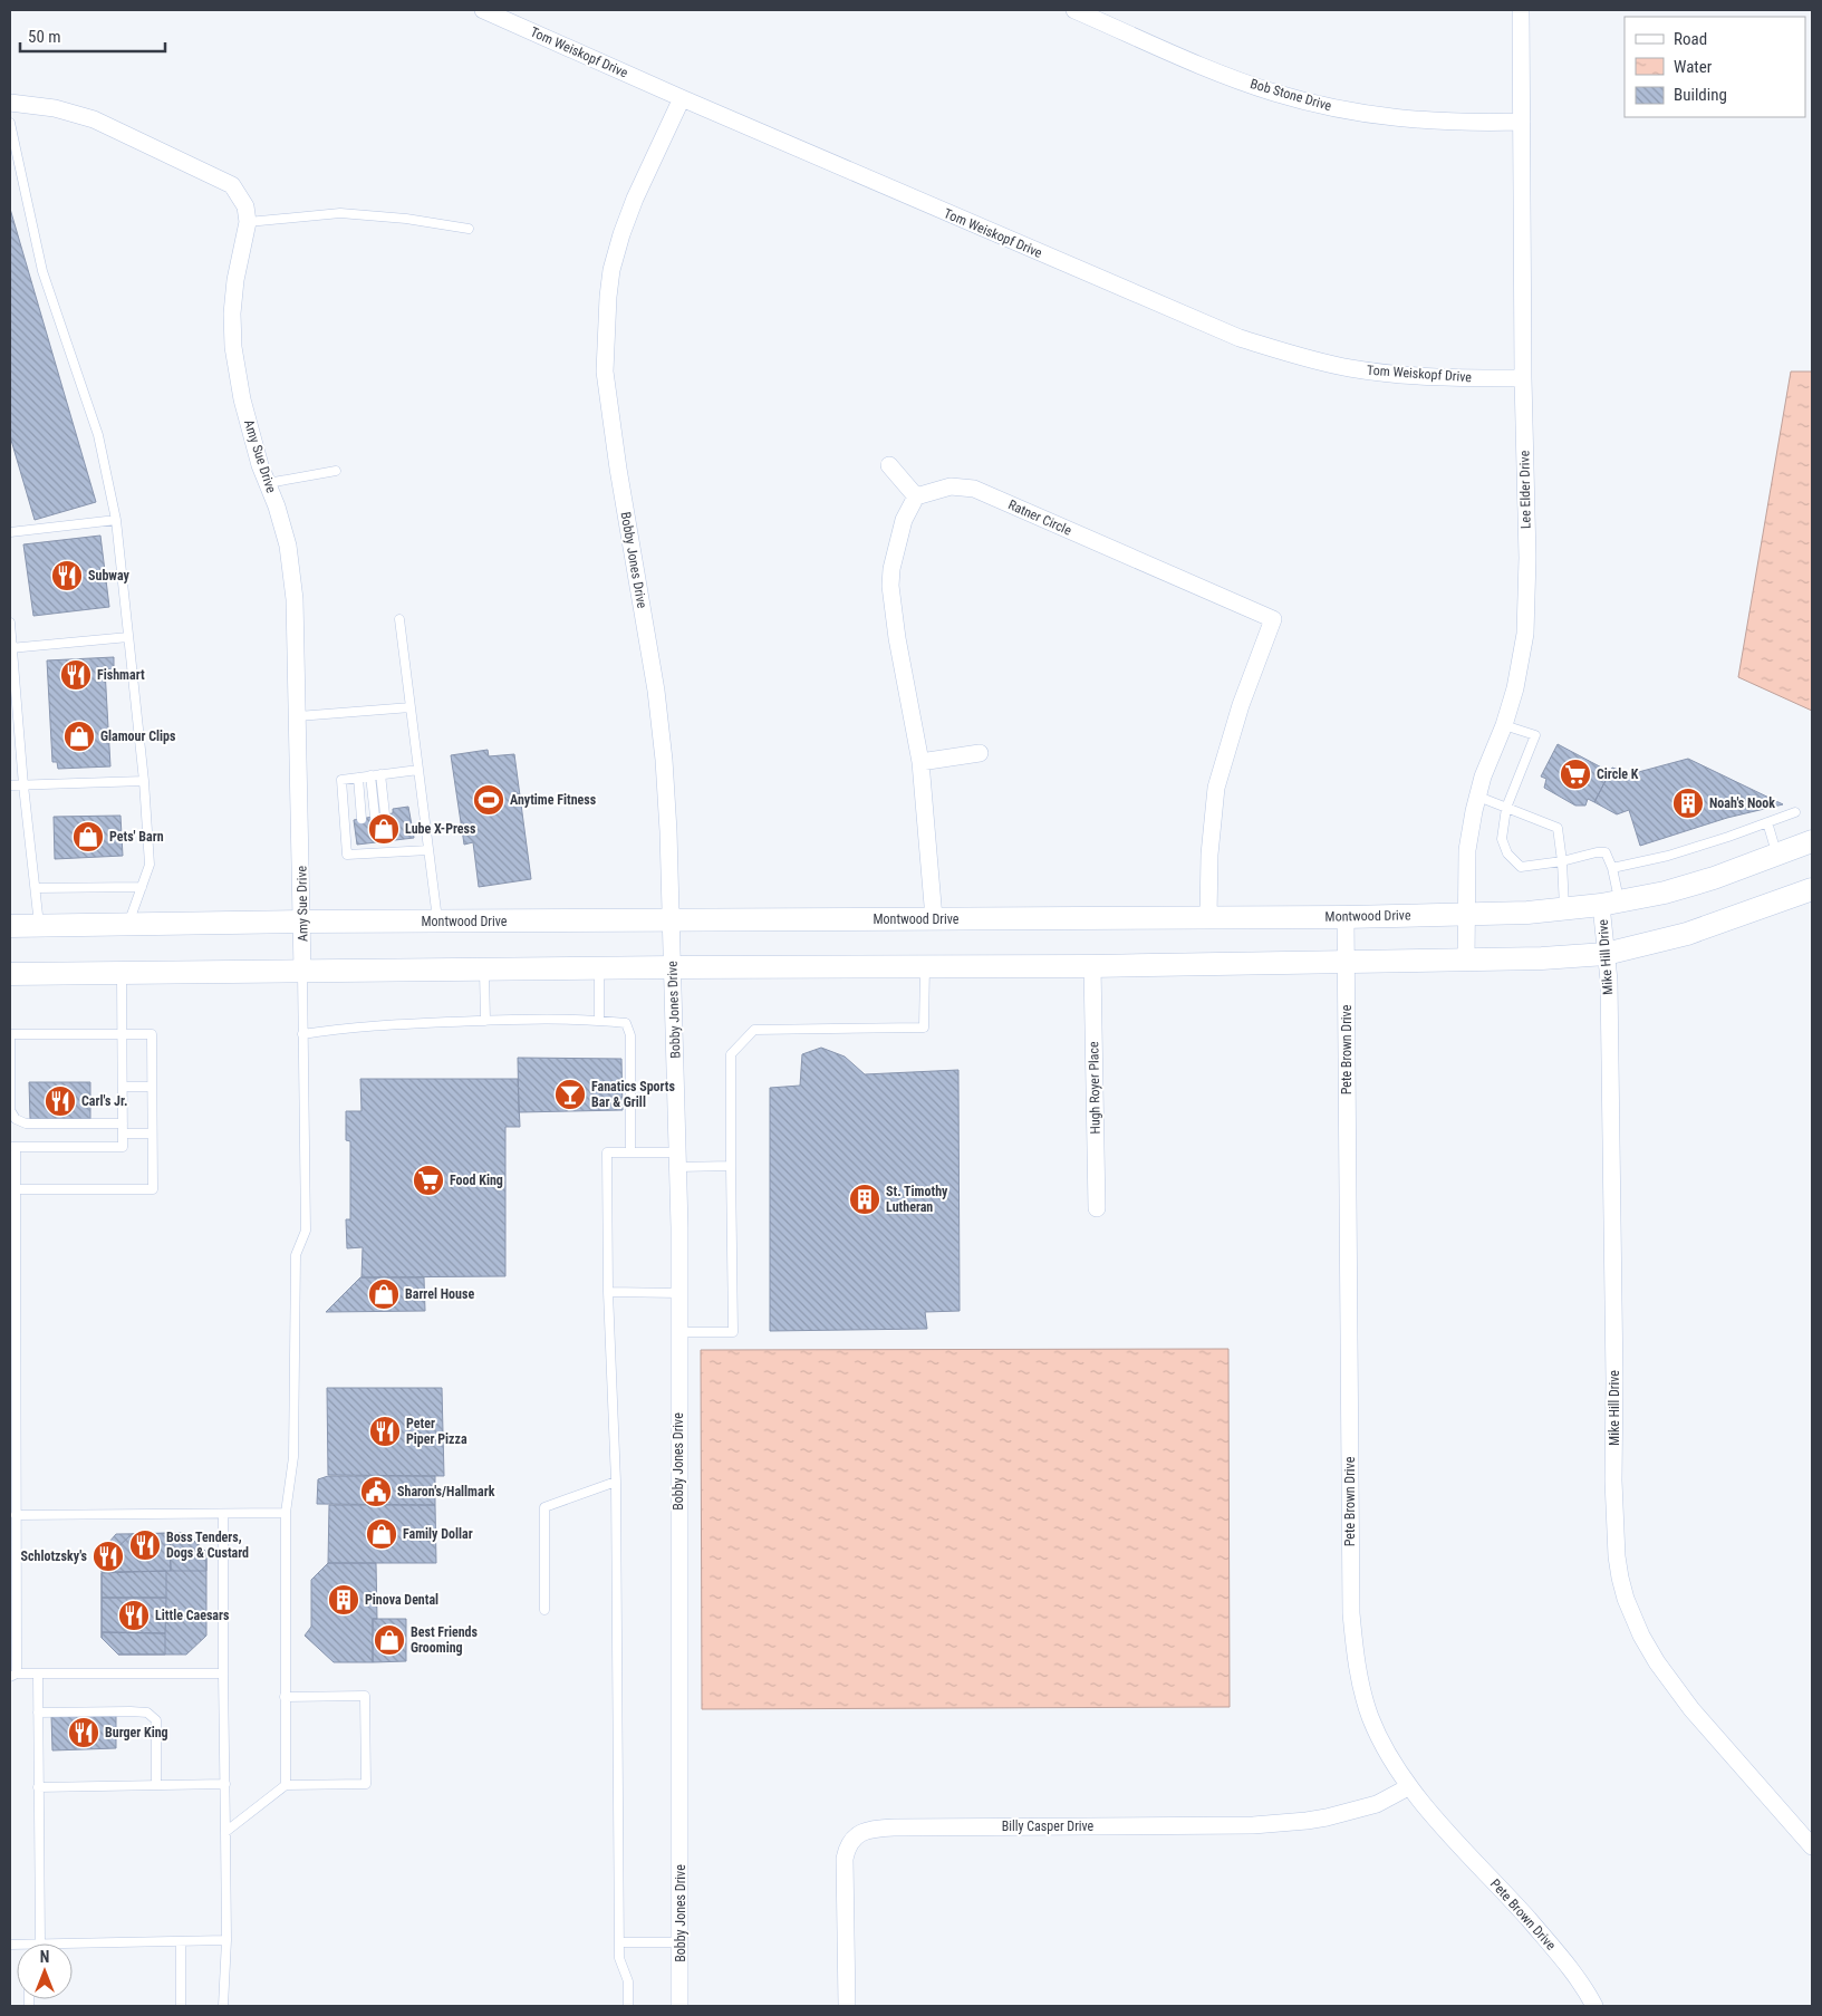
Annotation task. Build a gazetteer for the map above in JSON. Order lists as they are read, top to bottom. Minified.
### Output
{"streets":{"main road":["Montwood Drive"],"street":["Tom Weiskopf Drive","Bob Stone Drive","Amy Sue Drive","Lee Elder Drive","Ratner Circle","Bobby Jones Drive","Mike Hill Drive","Pete Brown Drive","Hugh Royer Place","Billy Casper Drive"]},"crossings":[["Tom Weiskopf Drive","Lee Elder Drive"],["Tom Weiskopf Drive","Bobby Jones Drive"],["Bob Stone Drive","Lee Elder Drive"],["Amy Sue Drive","Montwood Drive"],["Lee Elder Drive","Montwood Drive"],["Ratner Circle","Montwood Drive"],["Bobby Jones Drive","Montwood Drive"],["Montwood Drive","Mike Hill Drive"],["Montwood Drive","Pete Brown Drive"],["Pete Brown Drive","Billy Casper Drive"]],"places":{"restaurant":["Subway","Fishmart","Carl's Jr.","Peter Piper Pizza","Boss Tenders, Dogs & Custard","Schlotzsky's","Little Caesars","Burger King"],"shop":["Glamour Clips","Lube X-Press","Pets' Barn","Barrel House","Family Dollar","Best Friends Grooming"],"supermarket":["Circle K","Food King"],"sports":["Anytime Fitness"],"building":["Noah's Nook","St. Timothy Lutheran","Pinova Dental"],"bar":["Fanatics Sports Bar & Grill"],"public building":["Sharon's/Hallmark"]},"legend":["Road","Water","Building"],"scale_bar":"50 m","north":"top"}
